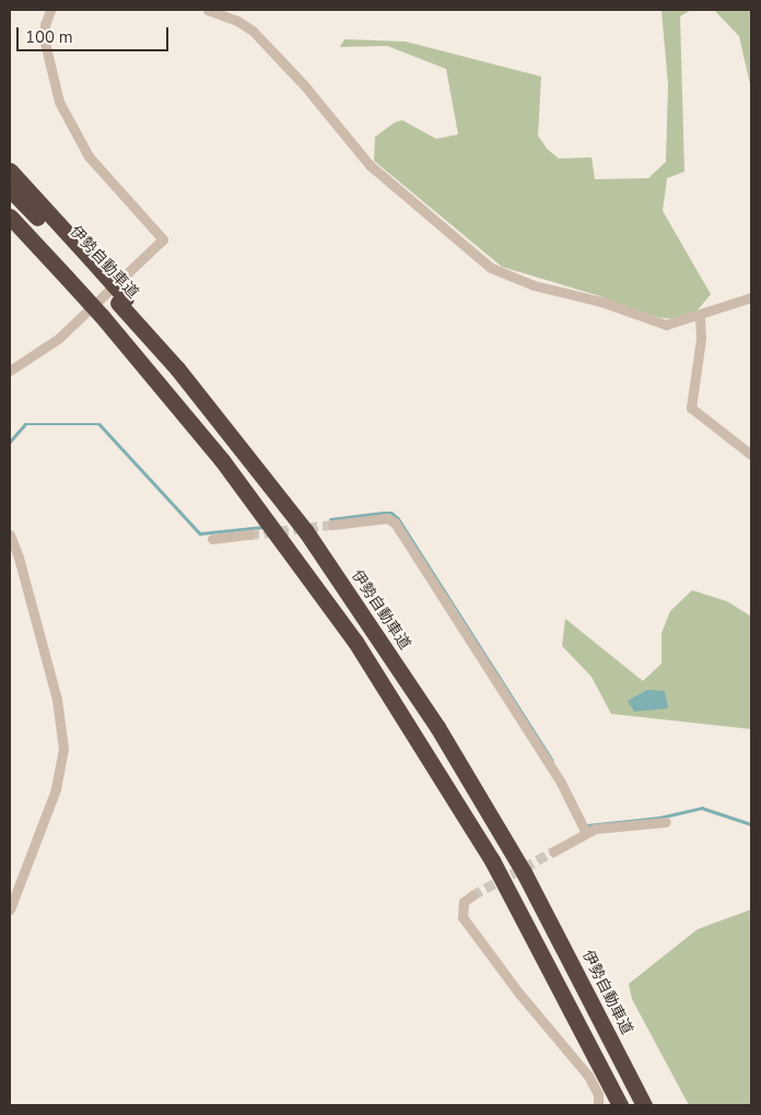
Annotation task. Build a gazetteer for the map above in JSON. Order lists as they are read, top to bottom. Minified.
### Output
{"streets":{"highway":["伊勢自動車道"]},"scale_bar":"100 m"}
